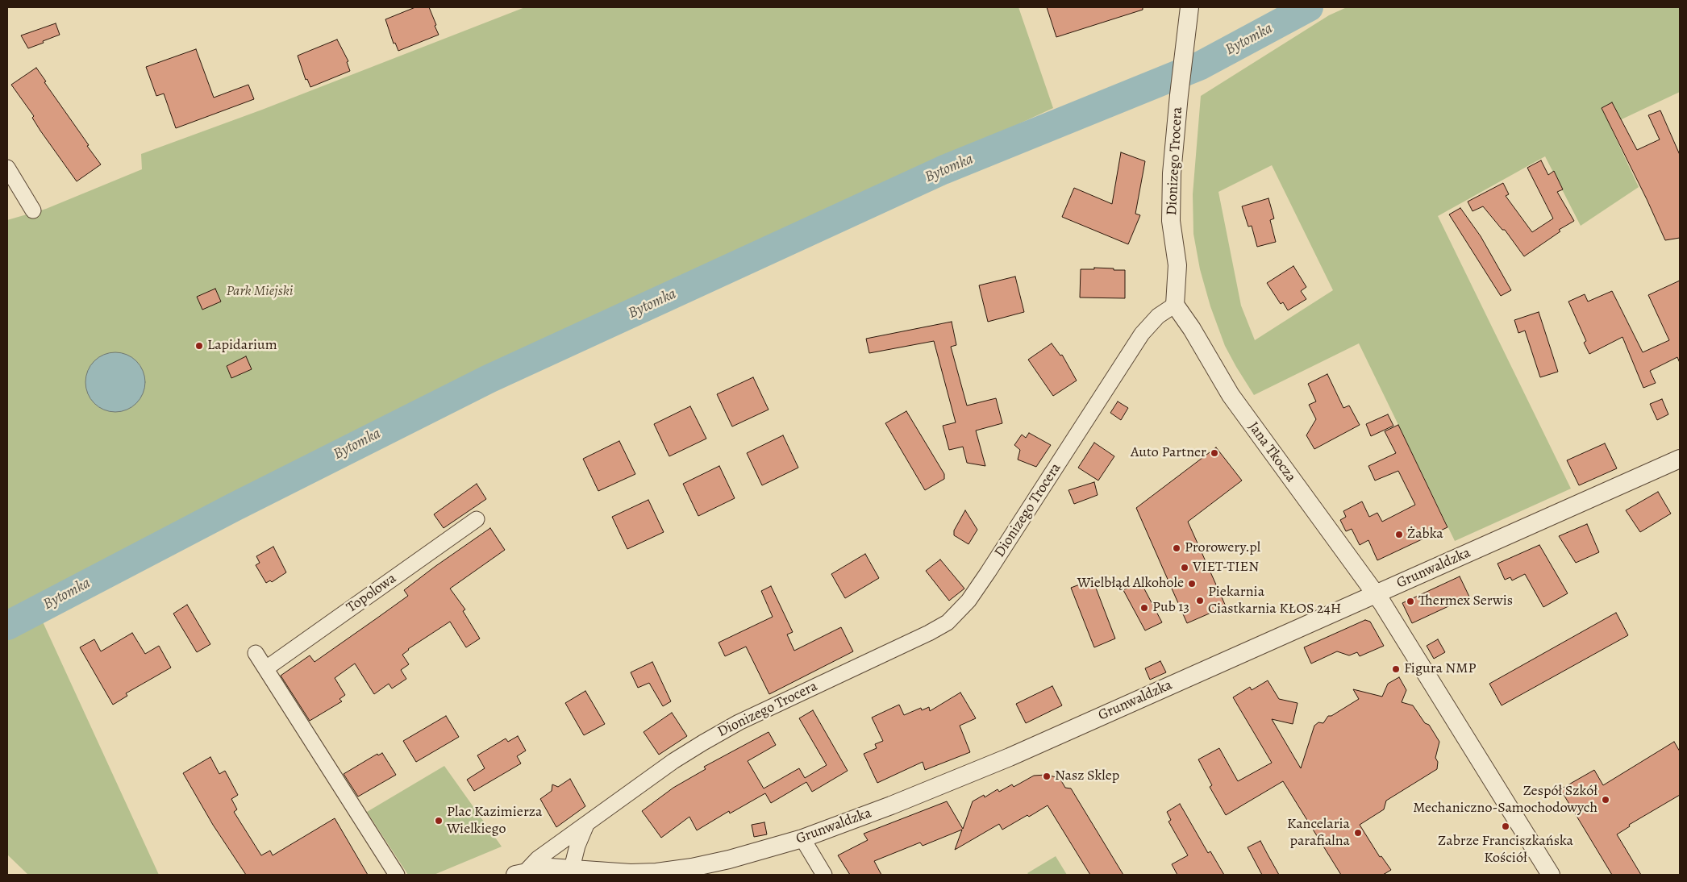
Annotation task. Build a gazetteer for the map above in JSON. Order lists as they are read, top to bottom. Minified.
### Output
{"streets":{"street":["Dionizego Trocera","Jana Tkocza","Grunwaldzka","Topolowa"]},"crossings":[["Dionizego Trocera","Jana Tkocza"],["Dionizego Trocera","Grunwaldzka"],["Jana Tkocza","Grunwaldzka"]],"water":["Bytomka"],"parks":["Park Miejski"],"places":["Lapidarium","Auto Partner","Żabka","Prorowery.pl","VIET-TIEN","Wielbłąd Alkohole","Piekarnia Ciastkarnia KŁOS 24H","Thermex Serwis","Pub 13","Figura NMP","Nasz Sklep","Zespół Szkół Mechaniczno-Samochodowych","Plac Kazimierza Wielkiego","Zabrze Franciszkańska Kościół","Kancelaria parafialna"]}
